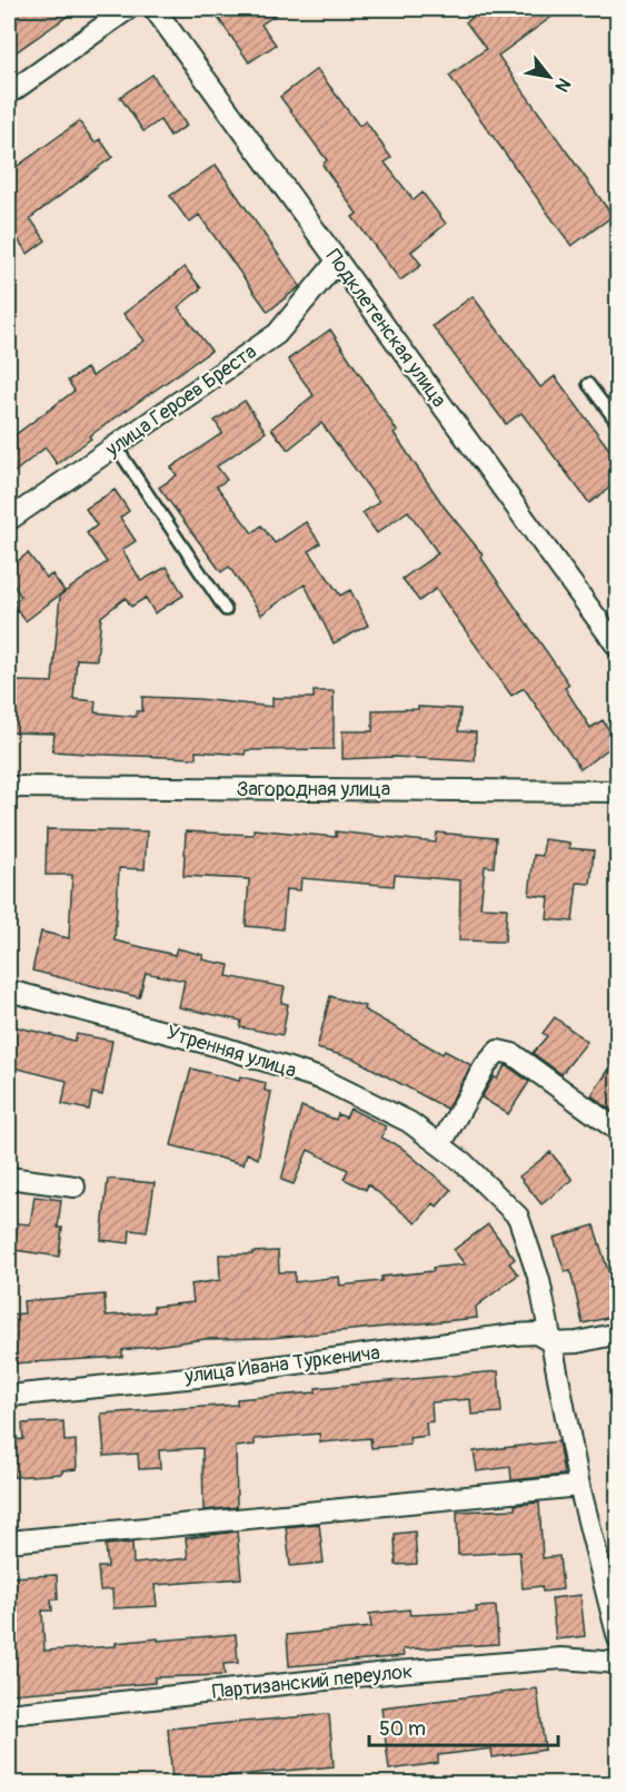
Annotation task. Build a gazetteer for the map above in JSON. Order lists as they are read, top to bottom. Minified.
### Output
{"streets":{"street":["Подклетенская улица","улица Героев Бреста","Загородная улица","Утренняя улица","улица Ивана Туркенича","Партизанский переулок"]},"crossings":[["Подклетенская улица","улица Героев Бреста"],["Утренняя улица","улица Ивана Туркенича"]],"scale_bar":"50 m","north":"bottom right"}
